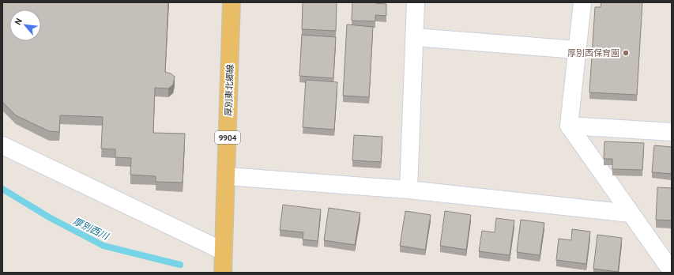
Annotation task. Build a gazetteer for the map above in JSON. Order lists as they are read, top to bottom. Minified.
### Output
{"streets":{"main road":["厚別東北郷線","9904"]},"water":["厚別西川"],"places":["厚別西保育園"],"north":"top left"}
